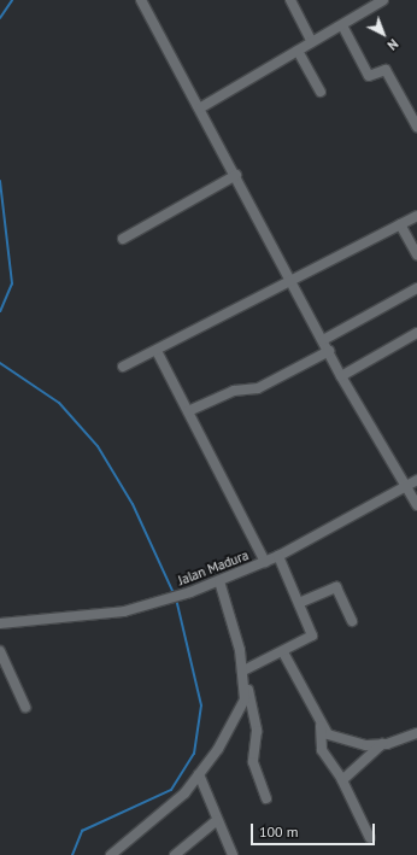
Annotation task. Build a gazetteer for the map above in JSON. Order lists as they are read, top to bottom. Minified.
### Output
{"streets":{"street":["Jalan Madura"]},"scale_bar":"100 m","north":"bottom right"}
